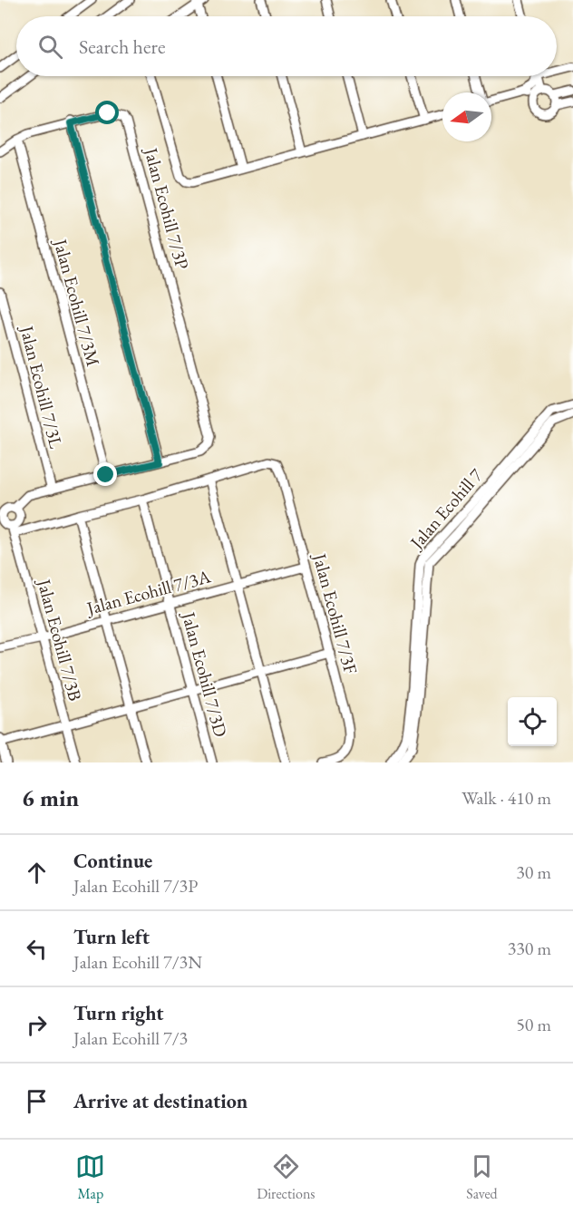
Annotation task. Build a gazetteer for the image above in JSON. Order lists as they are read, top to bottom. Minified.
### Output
{"streets":{"street":["Jalan Ecohill 7/3P","Jalan Ecohill 7/3M","Jalan Ecohill 7/3L","Jalan Ecohill 7","Jalan Ecohill 7/3A","Jalan Ecohill 7/3F","Jalan Ecohill 7/3B","Jalan Ecohill 7/3D"]},"crossings":[["Jalan Ecohill 7/3P","Jalan Ecohill 7/3M"],["Jalan Ecohill 7/3A","Jalan Ecohill 7/3F"],["Jalan Ecohill 7/3A","Jalan Ecohill 7/3B"],["Jalan Ecohill 7/3A","Jalan Ecohill 7/3D"]],"north":"left","page":{"search":"Search here","heading":["6 min","Walk · 410 m"],"list":[["Continue","Jalan Ecohill 7/3P","30 m"],["Turn left","Jalan Ecohill 7/3N","330 m"],["Turn right","Jalan Ecohill 7/3","50 m"],"Arrive at destination"],"nav":["Map","Directions","Saved"]}}
